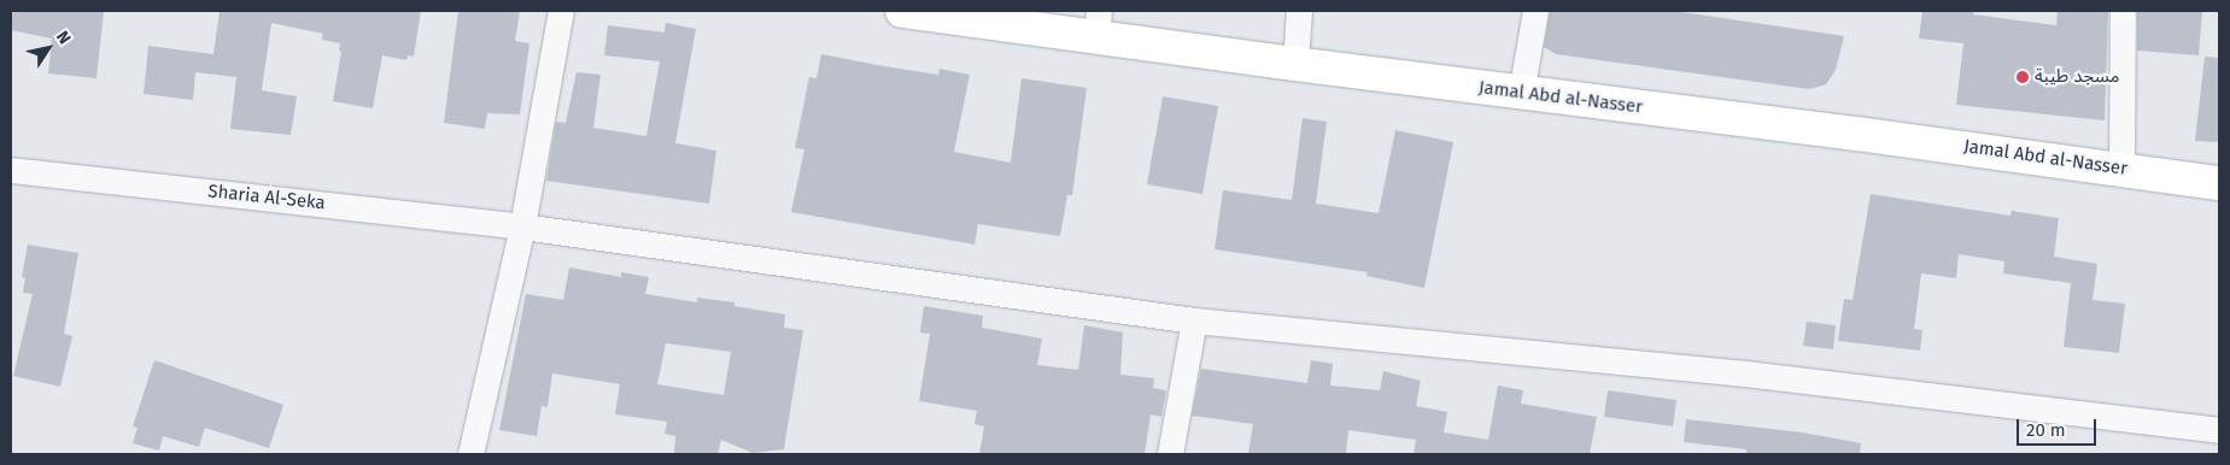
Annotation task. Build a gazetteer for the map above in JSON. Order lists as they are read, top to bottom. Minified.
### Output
{"streets":{"main road":["Jamal Abd al-Nasser"],"street":["Sharia Al-Seka"]},"places":["مسجد طيبة"],"scale_bar":"20 m","north":"top right"}
